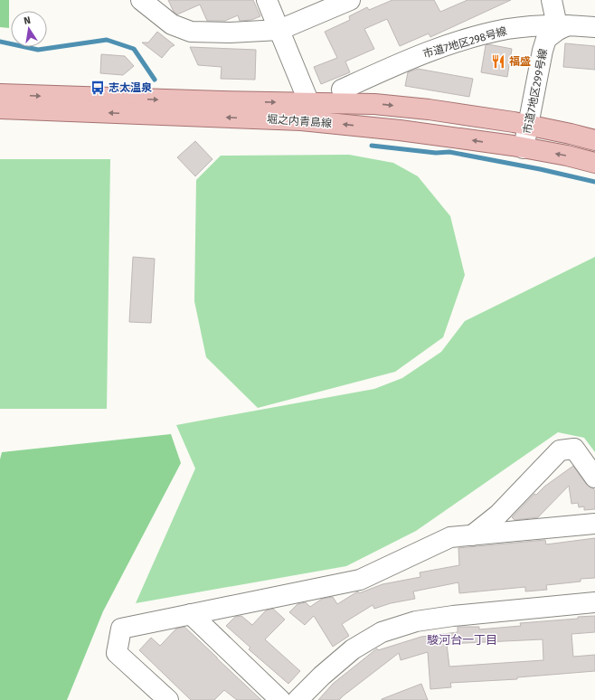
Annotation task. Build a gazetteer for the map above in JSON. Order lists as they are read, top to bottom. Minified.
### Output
{"streets":{"main road":["堀之内青島線"],"street":["市道7地区298号線","市道7地区299号線"]},"crossings":[["市道7地区298号線","市道7地区299号線"],["市道7地区299号線","堀之内青島線"]],"districts":["駿河台一丁目"],"places":{"restaurant":["福盛"],"bus stop":["志太温泉"]},"north":"top"}
